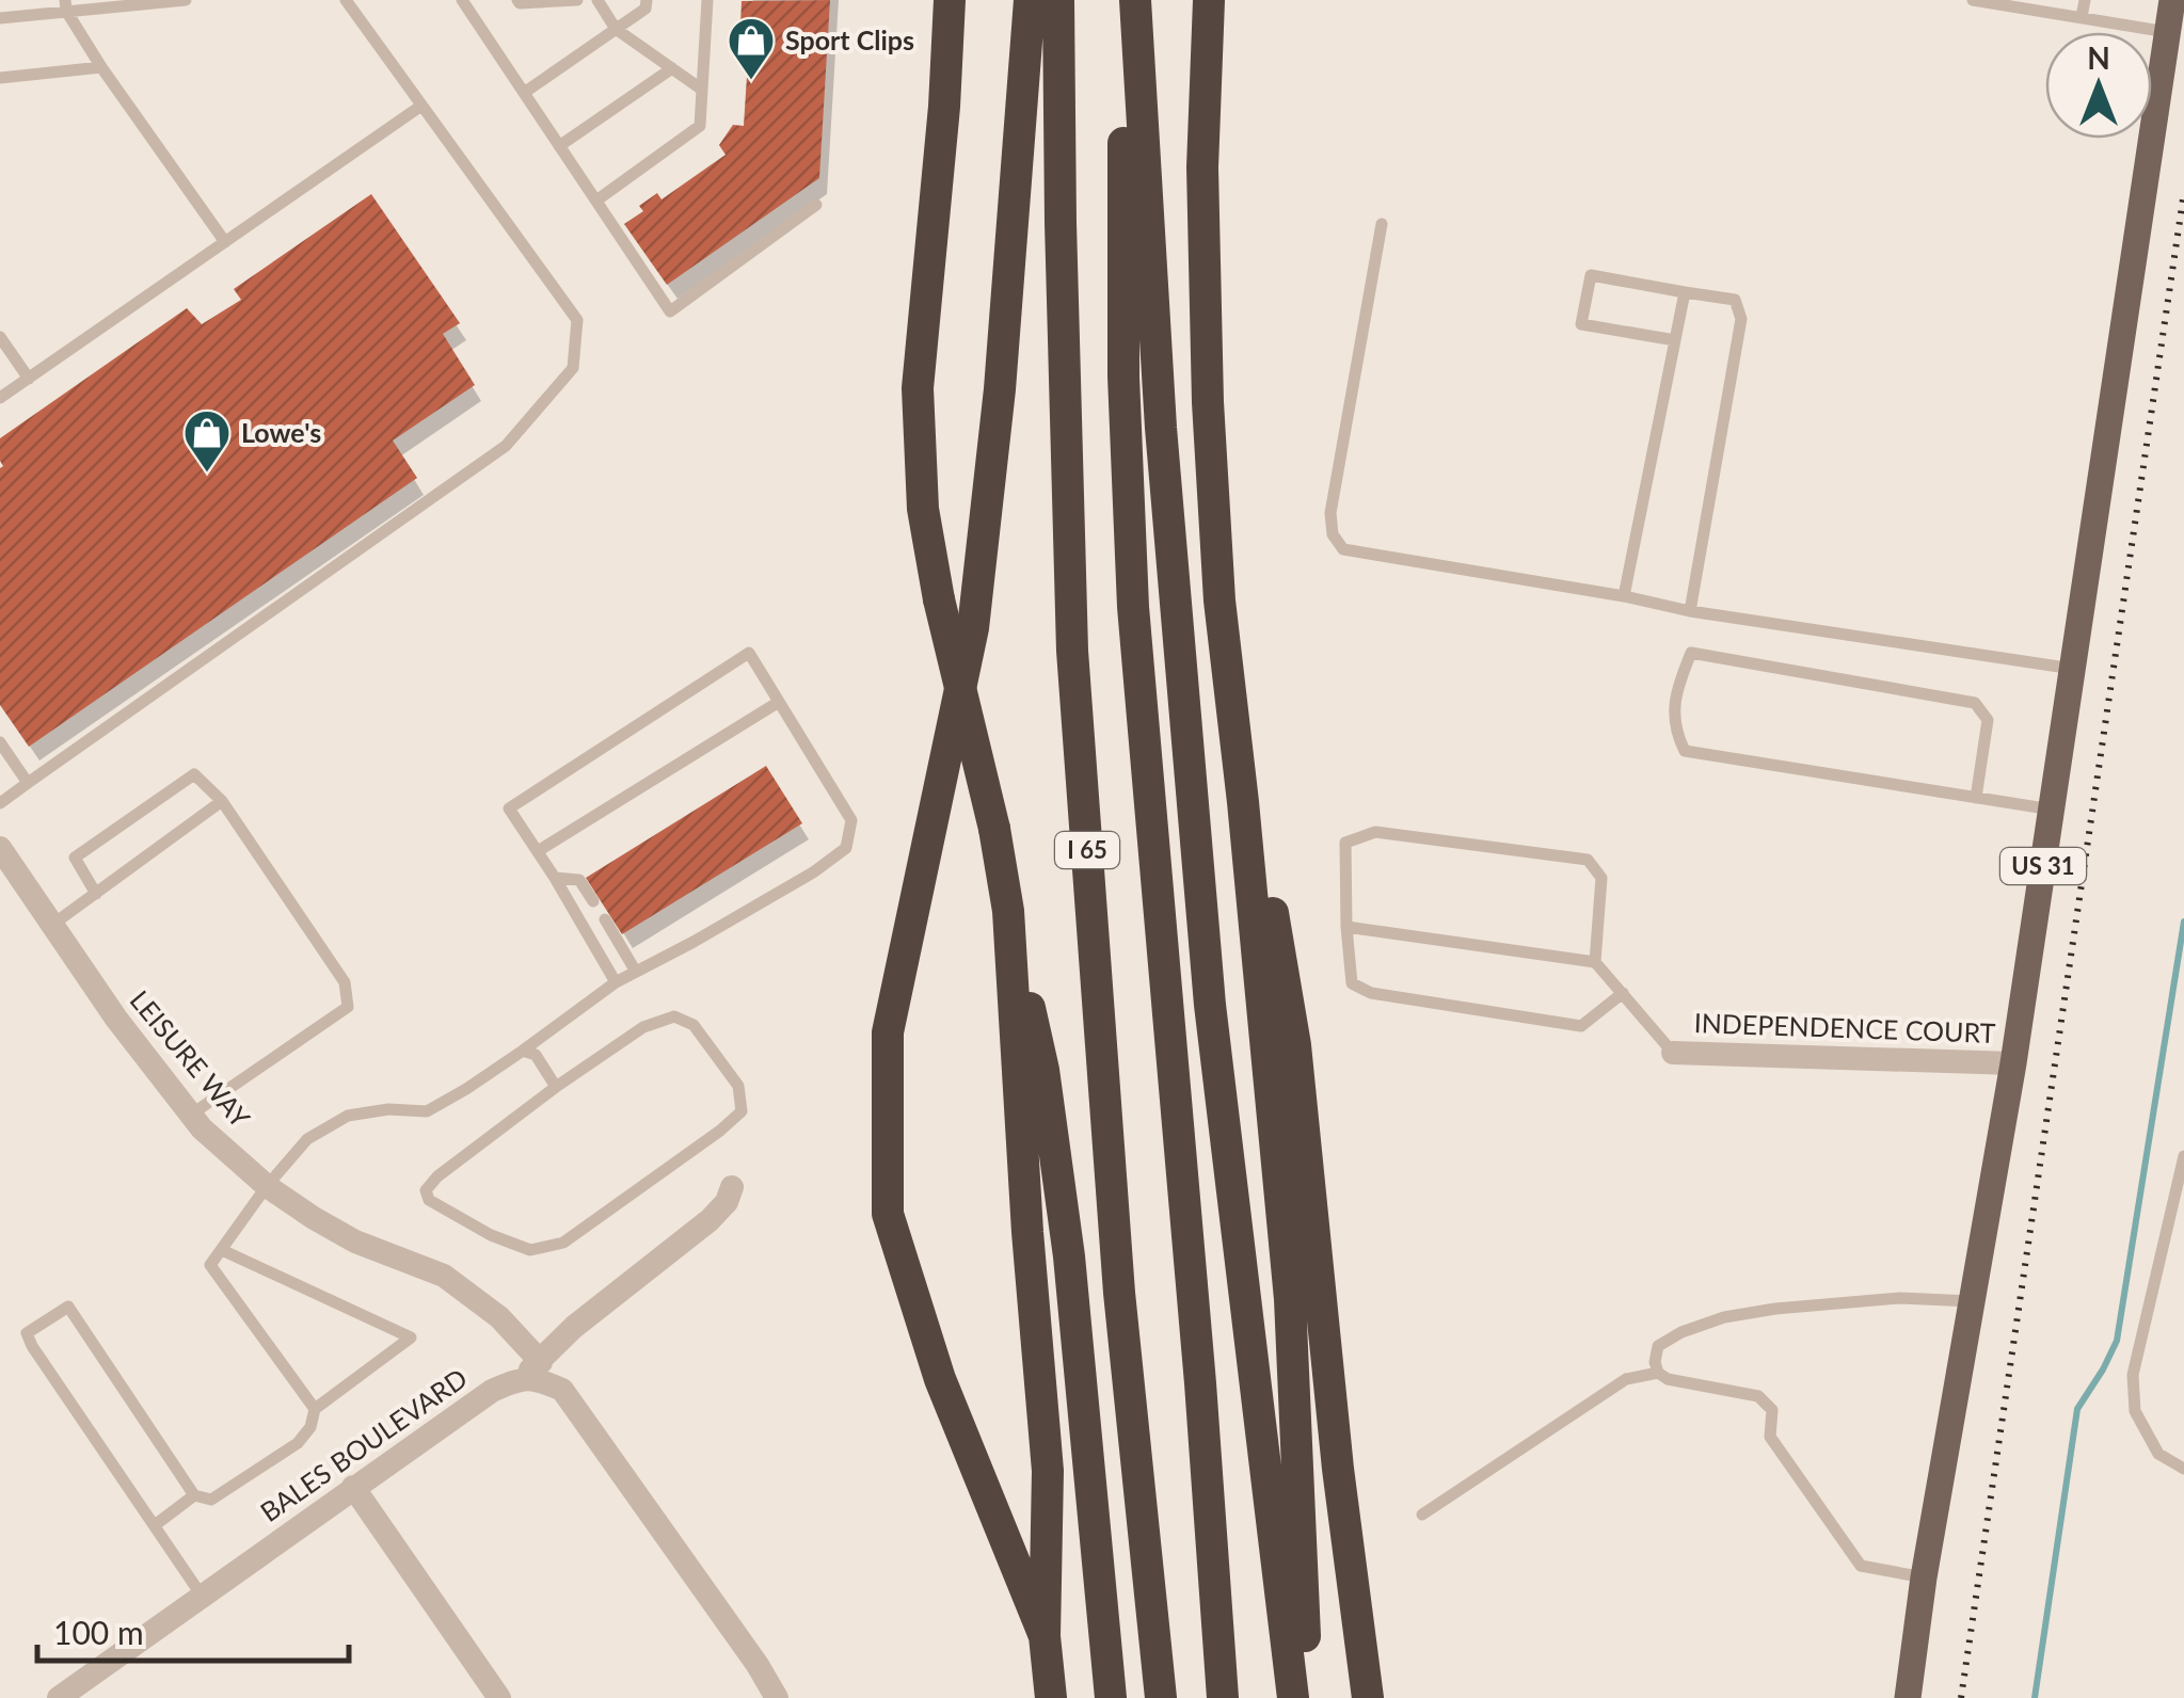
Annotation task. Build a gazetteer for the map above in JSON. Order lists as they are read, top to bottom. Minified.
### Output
{"streets":{"highway":["I 65"],"main road":["US 31"],"street":["INDEPENDENCE COURT","LEISURE WAY","BALES BOULEVARD"]},"crossings":[["US 31","INDEPENDENCE COURT"]],"places":{"shop":["Sport Clips","Lowe's"]},"scale_bar":"100 m","north":"top"}
